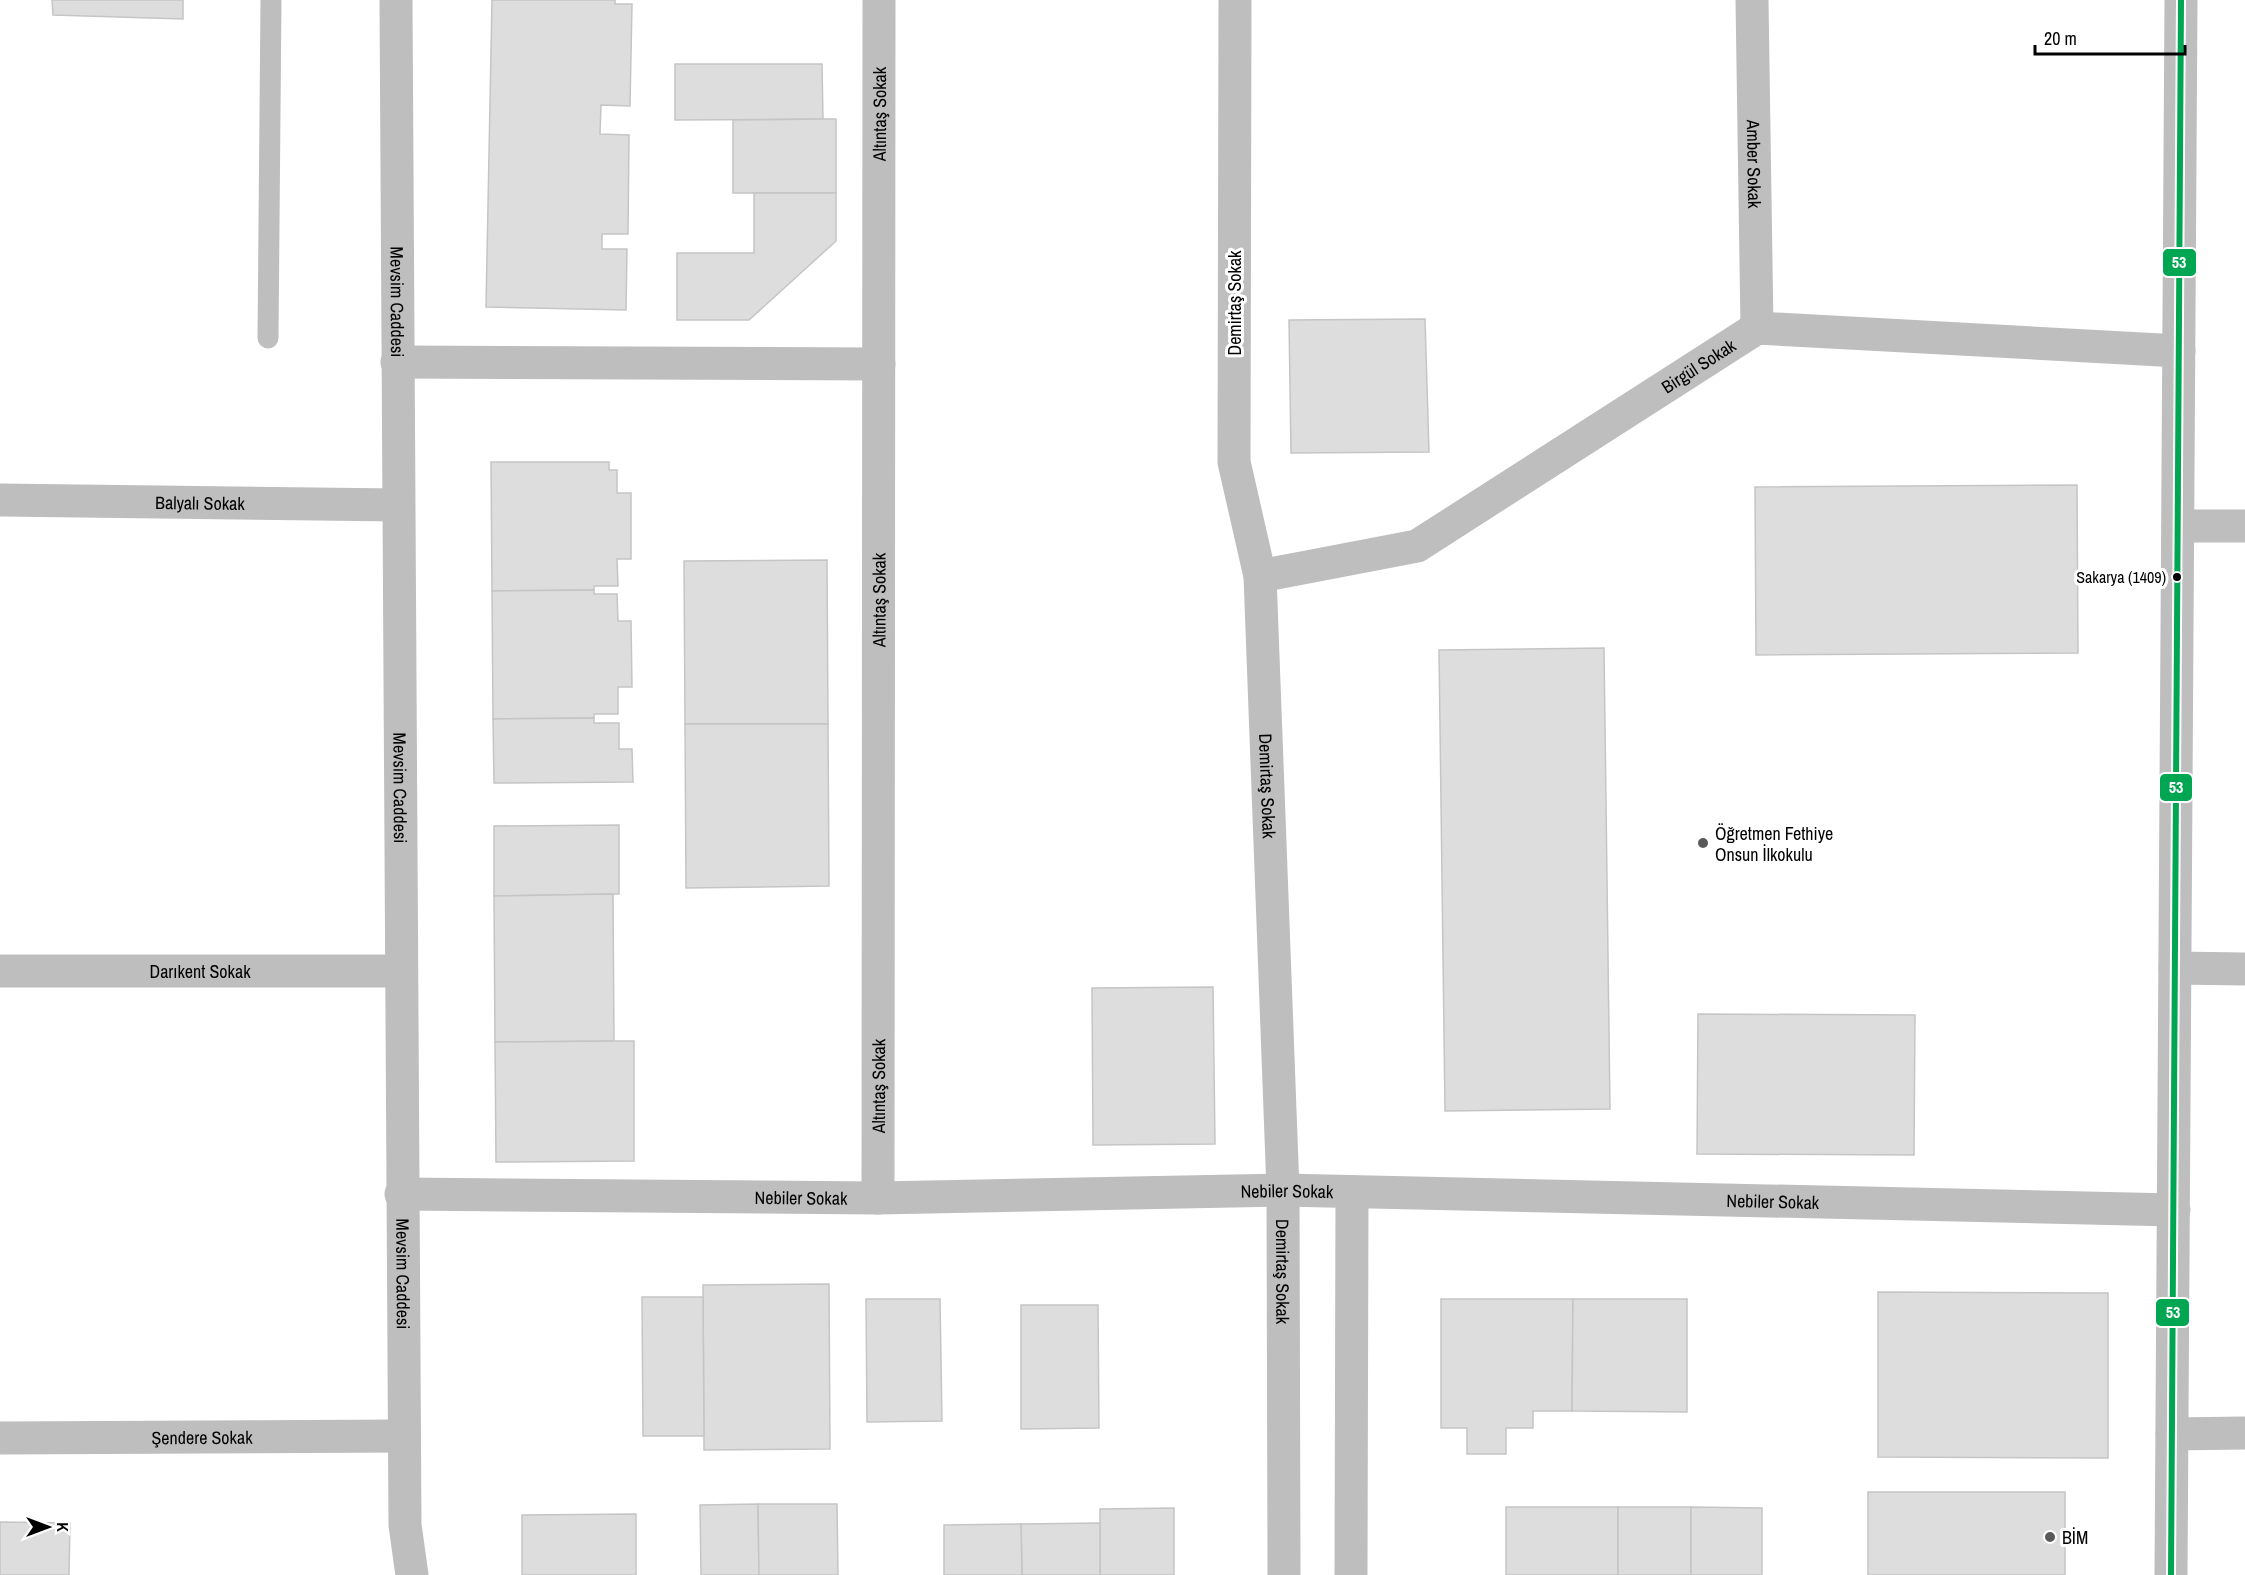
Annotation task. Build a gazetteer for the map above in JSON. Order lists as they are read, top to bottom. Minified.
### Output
{"streets":{"street":["Altıntaş Sokak","Amber Sokak","Mevsim Caddesi","Demirtaş Sokak","Birgül Sokak","Balyalı Sokak","Darıkent Sokak","Nebiler Sokak","Şendere Sokak"]},"crossings":[["Altıntaş Sokak","Nebiler Sokak"],["Amber Sokak","Birgül Sokak"],["Mevsim Caddesi","Balyalı Sokak"],["Mevsim Caddesi","Darıkent Sokak"],["Mevsim Caddesi","Nebiler Sokak"],["Mevsim Caddesi","Şendere Sokak"],["Demirtaş Sokak","Birgül Sokak"],["Demirtaş Sokak","Nebiler Sokak"]],"places":["Sakarya (1409)","Öğretmen Fethiye Onsun İlkokulu","BİM"],"lines":["transit line 53"],"scale_bar":"20 m","north":"right"}
